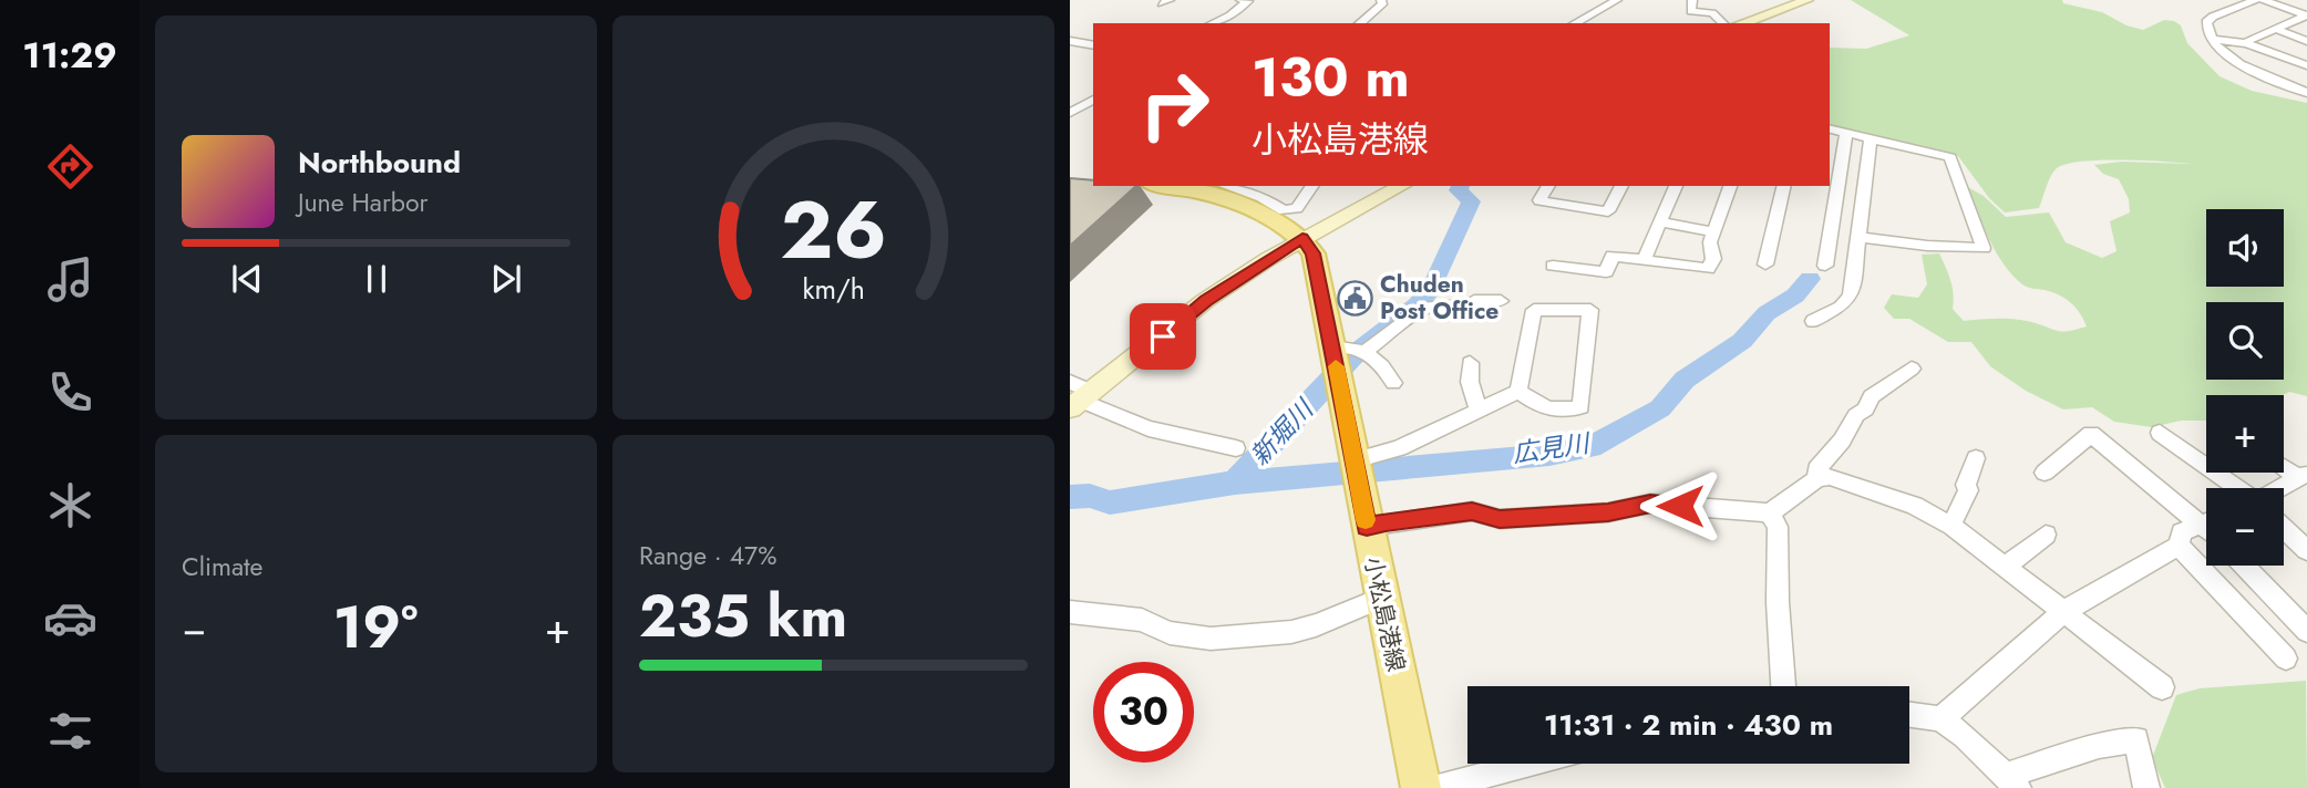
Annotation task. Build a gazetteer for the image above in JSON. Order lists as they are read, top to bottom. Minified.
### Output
{"streets":{"main road":["小松島港線"]},"water":["新堀川","広見川"],"places":{"public building":["Chuden Post Office"]},"page":{"tabs":"11:29","turn":["130 m","小松島港線"],"song":["Northbound","June Harbor"],"map_buttons":["+","−"],"tile":["Climate",["Range · 47%","235 km"]],"heat":["−","19°","+"],"limit":"30","trip":"11:31 · 2 min · 430 m","gauge":["26","km/h"]}}
